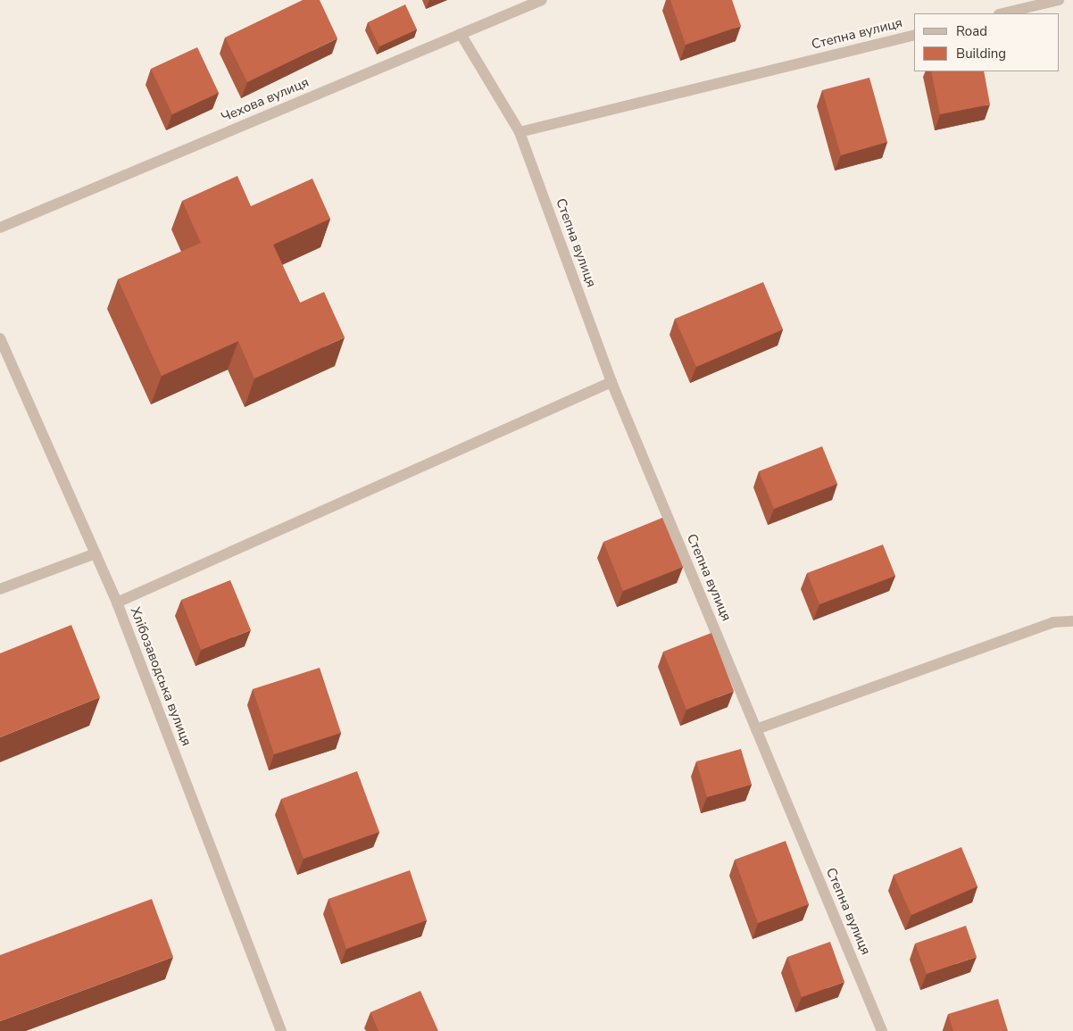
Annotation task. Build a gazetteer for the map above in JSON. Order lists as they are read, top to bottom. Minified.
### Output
{"streets":{"street":["Степна вулиця","Чехова вулиця","Хлібозаводська вулиця"]},"crossings":[["Степна вулиця","Чехова вулиця"]],"legend":["Road","Building"]}
